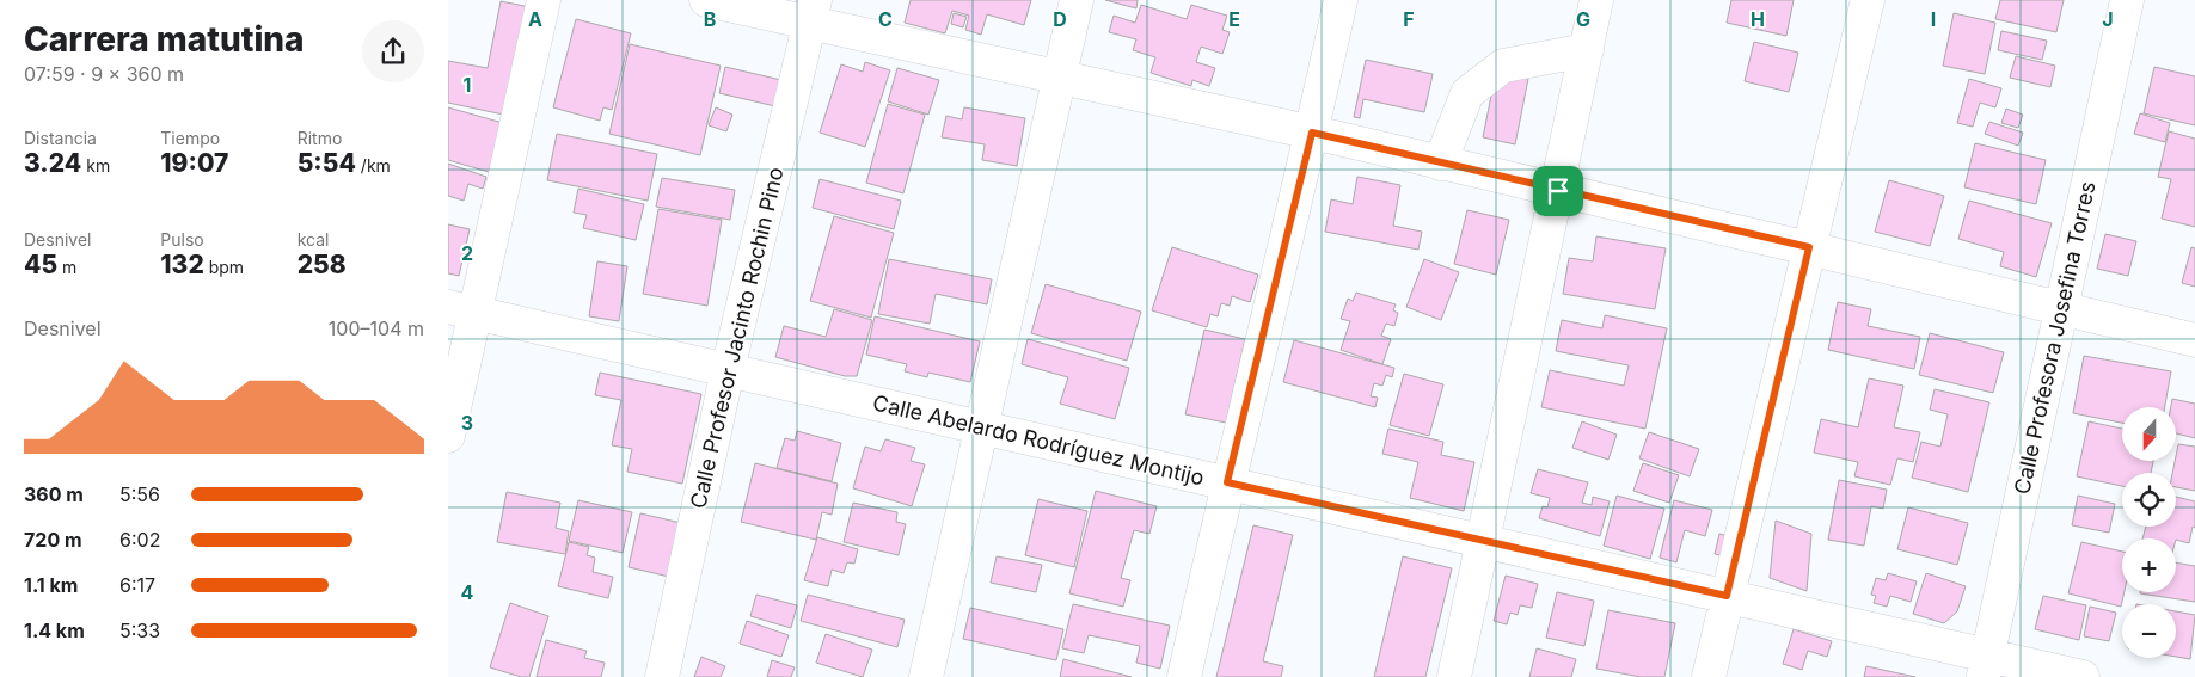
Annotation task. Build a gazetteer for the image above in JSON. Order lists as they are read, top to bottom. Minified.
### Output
{"streets":{"street":["Calle Profesor Jacinto Rochin Pino","Calle Profesora Josefina Torres","Calle Abelardo Rodríguez Montijo"]},"crossings":[["Calle Profesor Jacinto Rochin Pino","Calle Abelardo Rodríguez Montijo"],["Calle Profesora Josefina Torres","Calle Abelardo Rodríguez Montijo"]],"north":"bottom","page":{"heading":["Carrera matutina","07:59 · 9 × 360 m"],"stats":[["Distancia","3.24 km"],["Tiempo","19:07"],["Ritmo","5:54 /km"],["Desnivel","45 m"],["Pulso","132 bpm"],["kcal","258"]],"chart":["Desnivel","100–104 m"],"map_buttons":["+","−"],"list":[{"name":"360 m","note":"5:56"},{"name":"720 m","note":"6:02"},{"name":"1.1 km","note":"6:17"},{"name":"1.4 km","note":"5:33"}]},"grid":{"columns":["A","B","C","D","E","F","G","H","I","J"],"rows":["1","2","3","4"]}}
